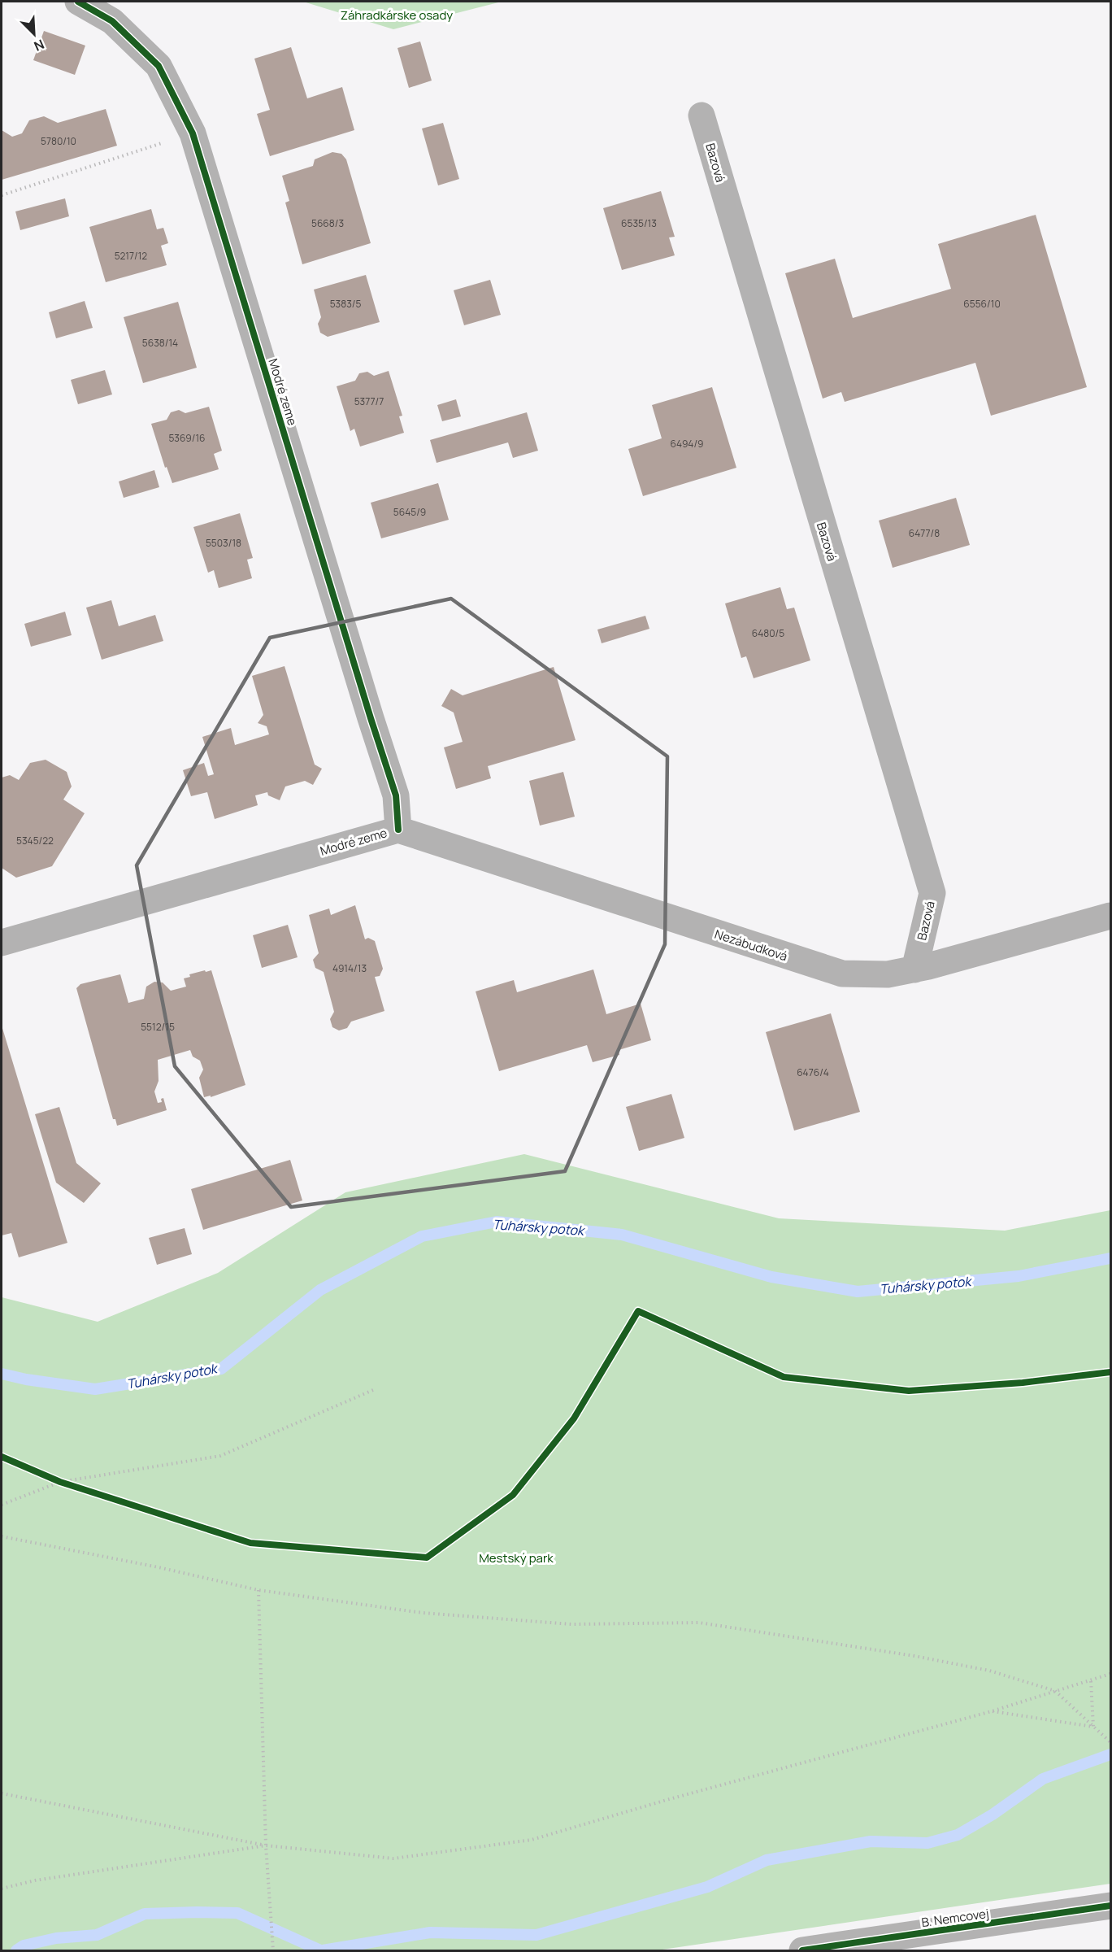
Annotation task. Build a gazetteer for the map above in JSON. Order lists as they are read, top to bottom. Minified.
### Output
{"streets":{"street":["Bazová","Modré zeme","Nezábudková","B. Nemcovej"]},"crossings":[["Bazová","Nezábudková"],["Modré zeme","Nezábudková"]],"water":["Tuhársky potok"],"parks":["Záhradkárske osady","Mestský park"],"house_numbers":["5780/10","5668/3","6535/13","5217/12","5383/5","6556/10","5638/14","5377/7","5369/16","6494/9","5645/9","6477/8","5503/18","6480/5","5345/22","4914/13","5512/15","6476/4"],"north":"bottom right"}
